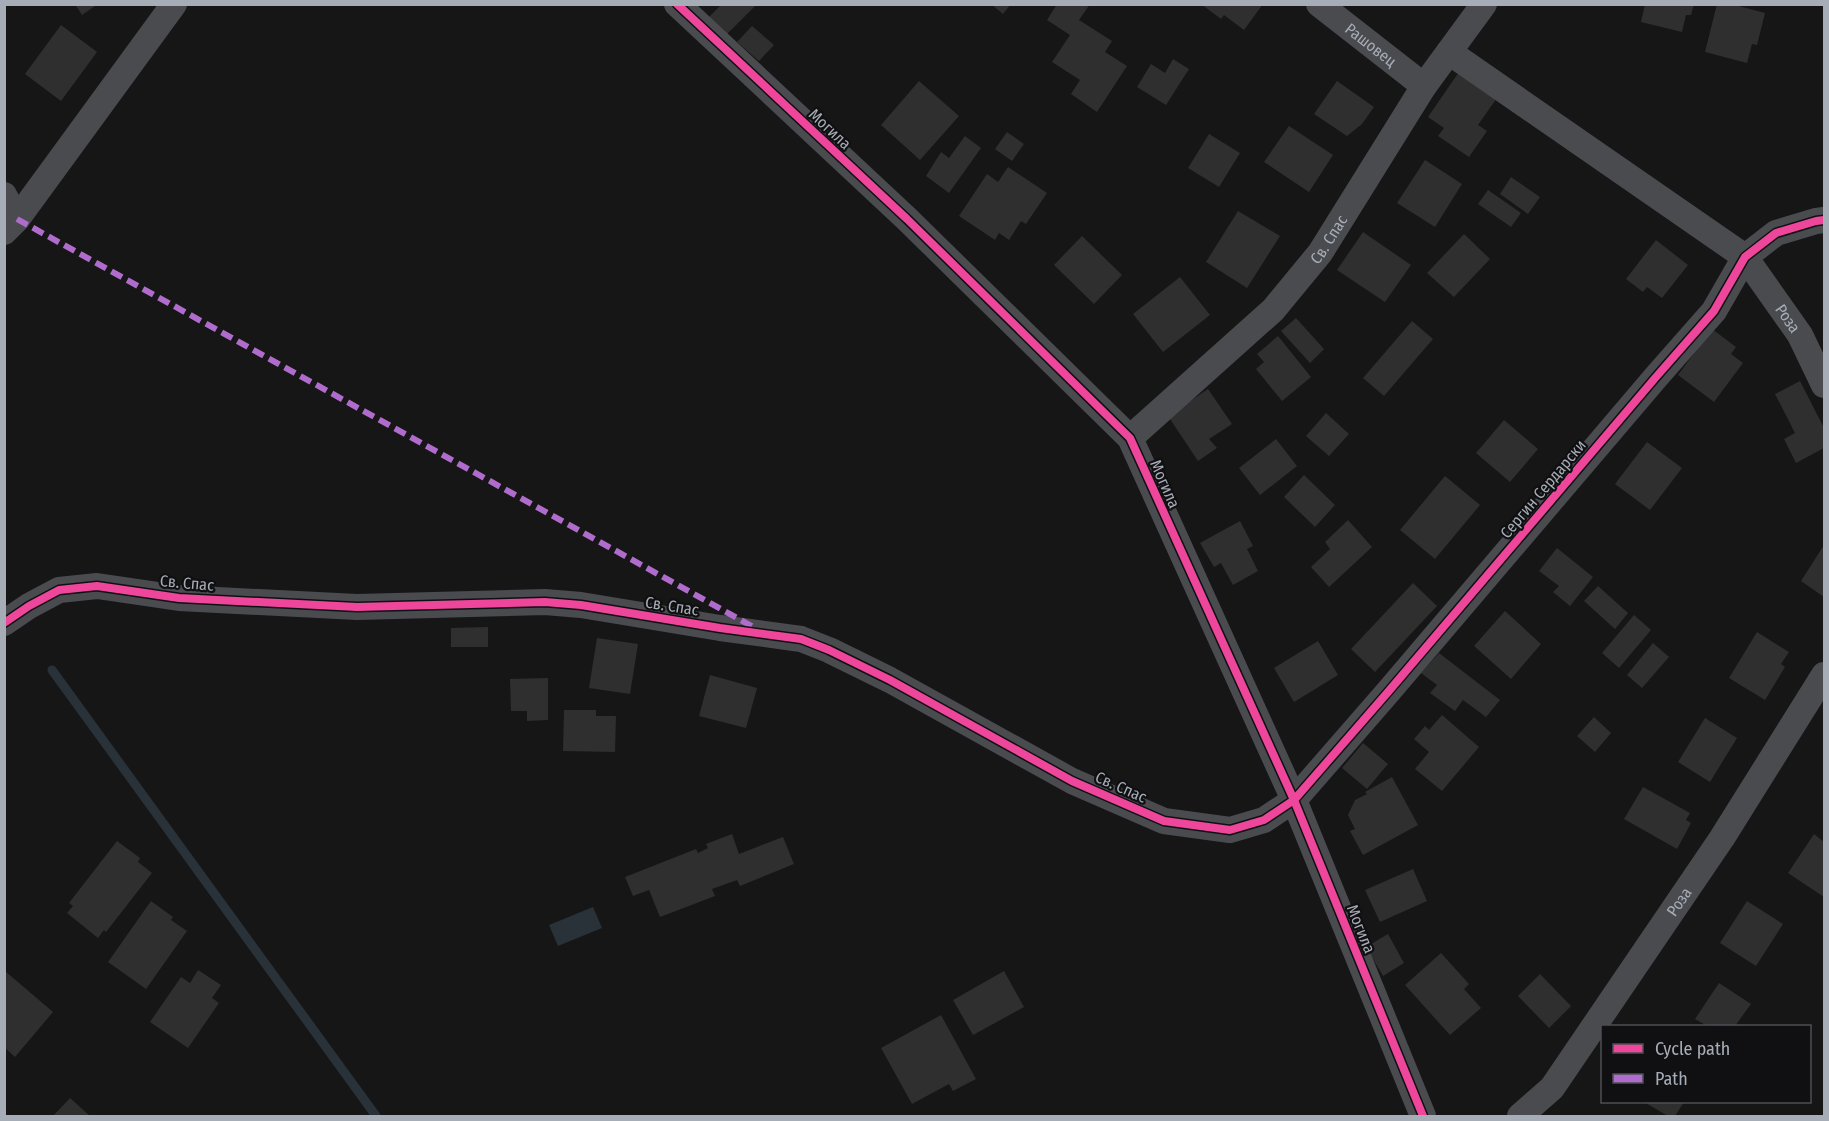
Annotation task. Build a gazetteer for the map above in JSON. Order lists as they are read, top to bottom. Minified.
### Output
{"streets":{"street":["Рашовец","Могила","Св. Спас","Роза","Сергин Сердарски"]},"crossings":[["Рашовец","Св. Спас"],["Могила","Св. Спас"],["Могила","Сергин Сердарски"],["Св. Спас","Сергин Сердарски"],["Роза","Сергин Сердарски"]],"legend":["Cycle path","Path"]}
